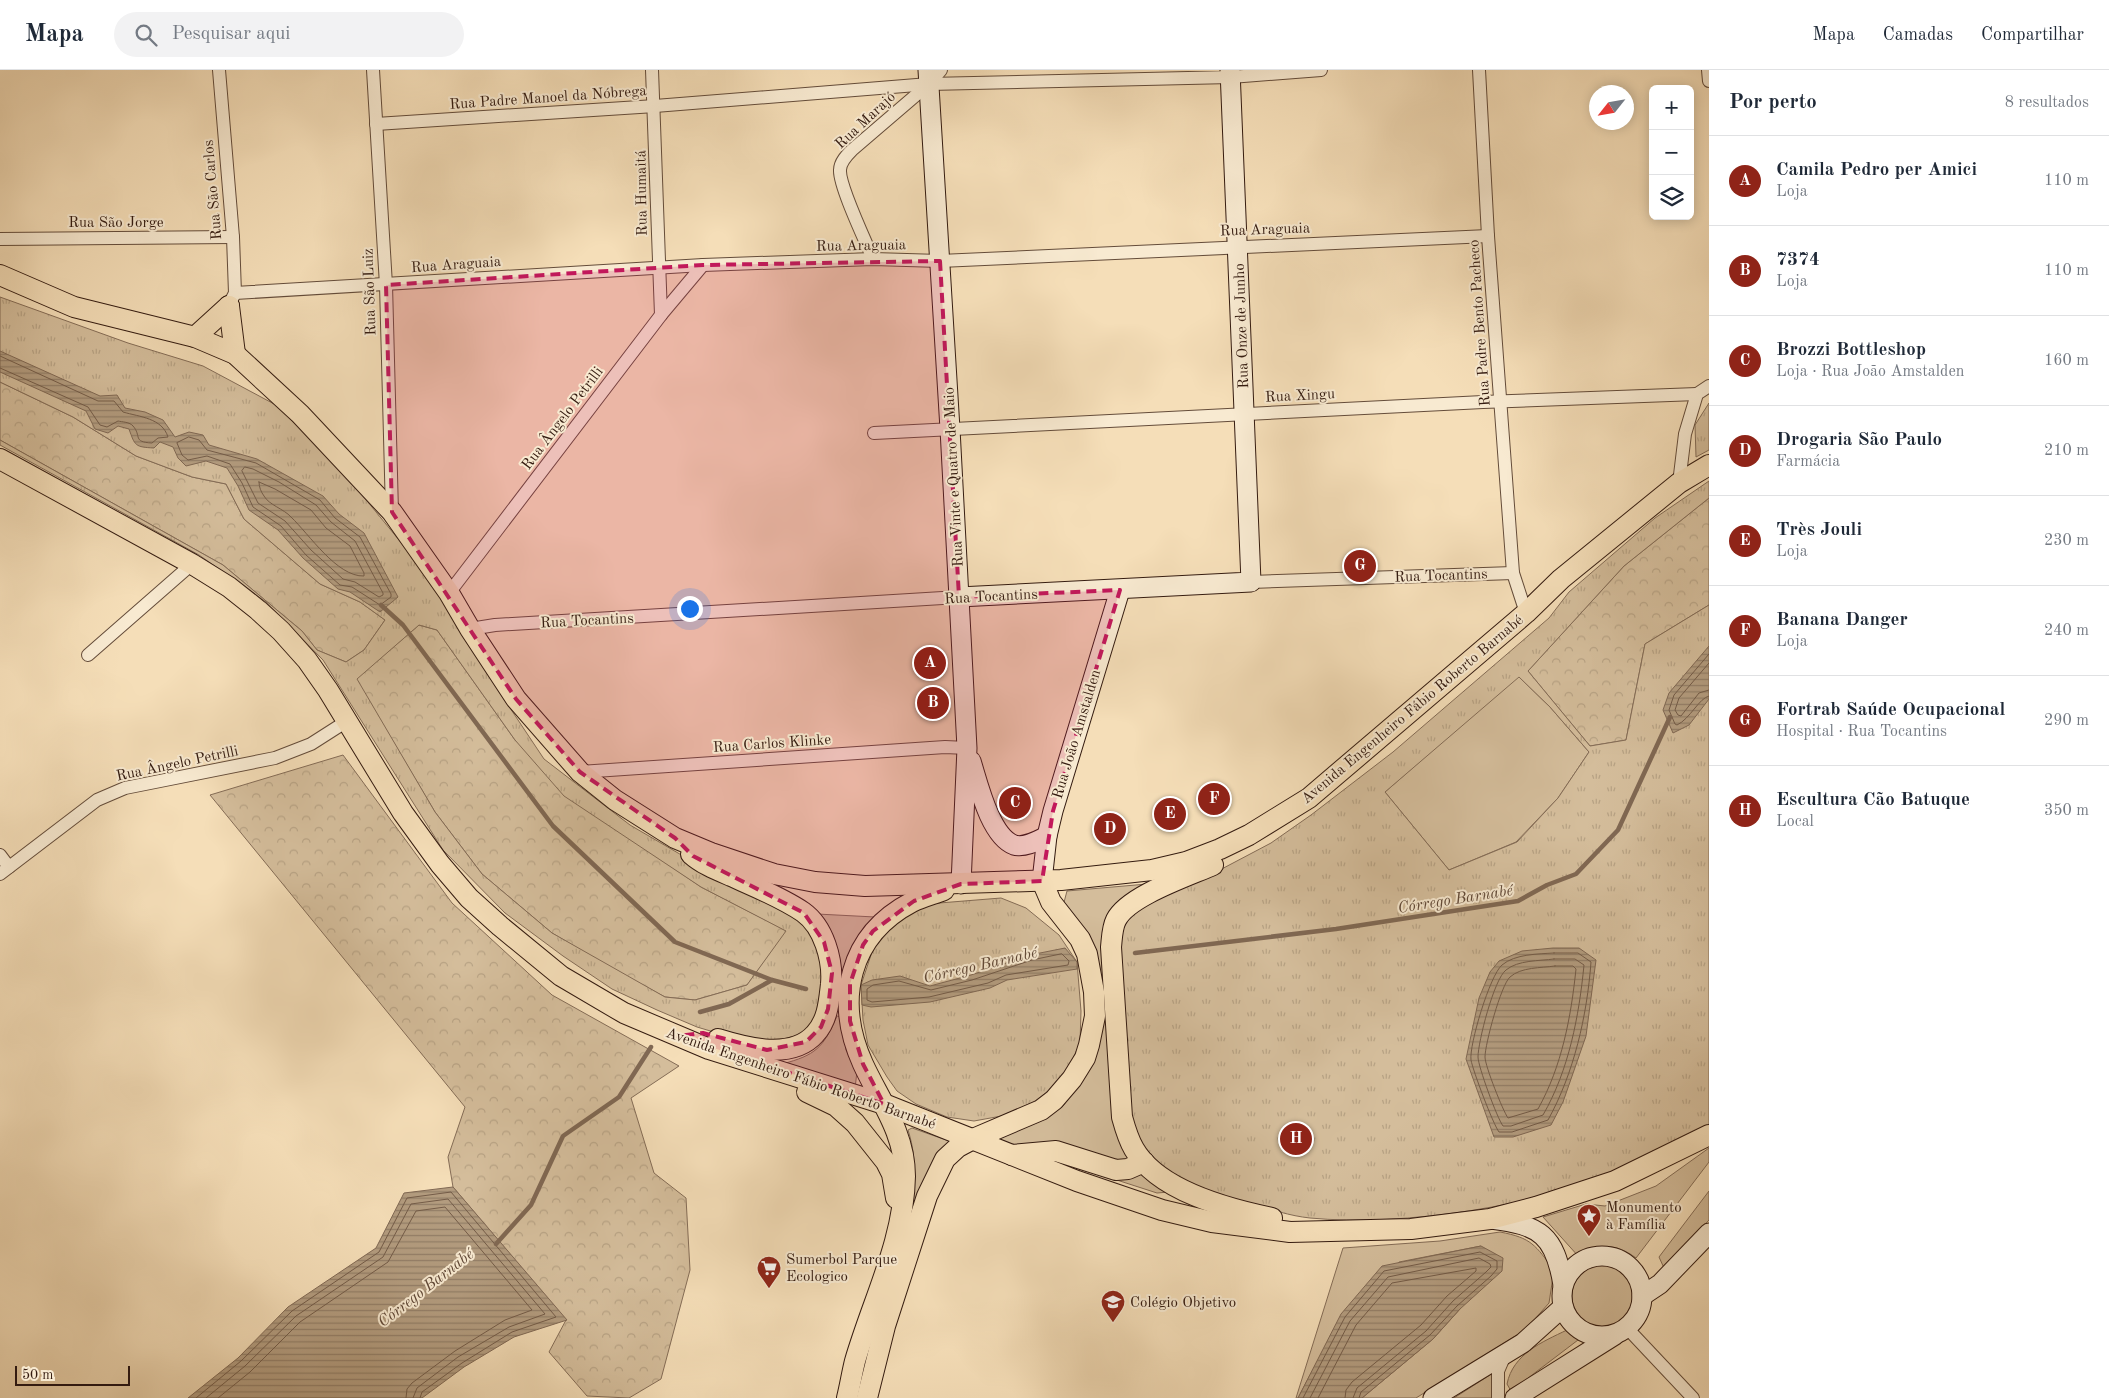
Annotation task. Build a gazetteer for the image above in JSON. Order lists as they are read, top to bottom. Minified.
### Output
{"streets":{"main road":["Avenida Engenheiro Fábio Roberto Barnabé"],"street":["Rua Padre Manoel da Nóbrega","Rua Marajó","Rua São Carlos","Rua Humaitá","Rua São Jorge","Rua Araguaia","Rua São Luiz","Rua Padre Bento Pacheco","Rua Onze de Junho","Rua Xingu","Rua Ângelo Petrilli","Rua Vinte e Quatro de Maio","Rua Tocantins","Rua João Amstalden","Rua Carlos Klinke"]},"crossings":[["Rua Padre Manoel da Nóbrega","Rua Marajó"],["Rua Padre Manoel da Nóbrega","Rua Humaitá"],["Rua Padre Manoel da Nóbrega","Rua São Luiz"],["Rua Padre Manoel da Nóbrega","Rua Onze de Junho"],["Rua Padre Manoel da Nóbrega","Rua Vinte e Quatro de Maio"],["Rua Marajó","Rua Araguaia"],["Rua Marajó","Rua Vinte e Quatro de Maio"],["Rua São Carlos","Rua São Jorge"],["Rua São Carlos","Rua Araguaia"],["Rua Humaitá","Rua Araguaia"],["Rua Humaitá","Rua Ângelo Petrilli"],["Rua Araguaia","Rua São Luiz"],["Rua Araguaia","Rua Padre Bento Pacheco"],["Rua Araguaia","Rua Onze de Junho"],["Rua Araguaia","Rua Ângelo Petrilli"],["Rua Araguaia","Rua Vinte e Quatro de Maio"],["Rua São Luiz","Avenida Engenheiro Fábio Roberto Barnabé"],["Rua Padre Bento Pacheco","Rua Xingu"],["Rua Padre Bento Pacheco","Rua Tocantins"],["Rua Padre Bento Pacheco","Avenida Engenheiro Fábio Roberto Barnabé"],["Rua Onze de Junho","Rua Xingu"],["Rua Onze de Junho","Rua Tocantins"],["Rua Xingu","Rua Vinte e Quatro de Maio"],["Rua Ângelo Petrilli","Avenida Engenheiro Fábio Roberto Barnabé"],["Rua Vinte e Quatro de Maio","Rua Tocantins"],["Rua Vinte e Quatro de Maio","Avenida Engenheiro Fábio Roberto Barnabé"],["Rua Vinte e Quatro de Maio","Rua Carlos Klinke"],["Rua Tocantins","Avenida Engenheiro Fábio Roberto Barnabé"],["Rua Tocantins","Rua João Amstalden"],["Avenida Engenheiro Fábio Roberto Barnabé","Rua João Amstalden"],["Avenida Engenheiro Fábio Roberto Barnabé","Rua Carlos Klinke"]],"water":["Córrego Barnabé"],"places":{"place":["Monumento à Família"],"supermarket":["Sumerbol Parque Ecologico"],"school or university":["Colégio Objetivo"]},"scale_bar":"50 m","north":"bottom left","page":{"header":"Mapa","search":"Pesquisar aqui","nav":["Mapa","Camadas","Compartilhar"],"heading":["Por perto","8 resultados"],"map_buttons":["+","−"],"list":[{"mark":"A","name":"Camila Pedro per Amici","note":"Loja","value":"110 m"},{"mark":"B","name":"7374","note":"Loja","value":"110 m"},{"mark":"C","name":"Brozzi Bottleshop","note":"Loja · Rua João Amstalden","value":"160 m"},{"mark":"D","name":"Drogaria São Paulo","note":"Farmácia","value":"210 m"},{"mark":"E","name":"Très Jouli","note":"Loja","value":"230 m"},{"mark":"F","name":"Banana Danger","note":"Loja","value":"240 m"},{"mark":"G","name":"Fortrab Saúde Ocupacional","note":"Hospital · Rua Tocantins","value":"290 m"},{"mark":"H","name":"Escultura Cão Batuque","note":"Local","value":"350 m"}],"pins":["G","A","B","F","C","E","D","H"],"scale":"50 m"}}
